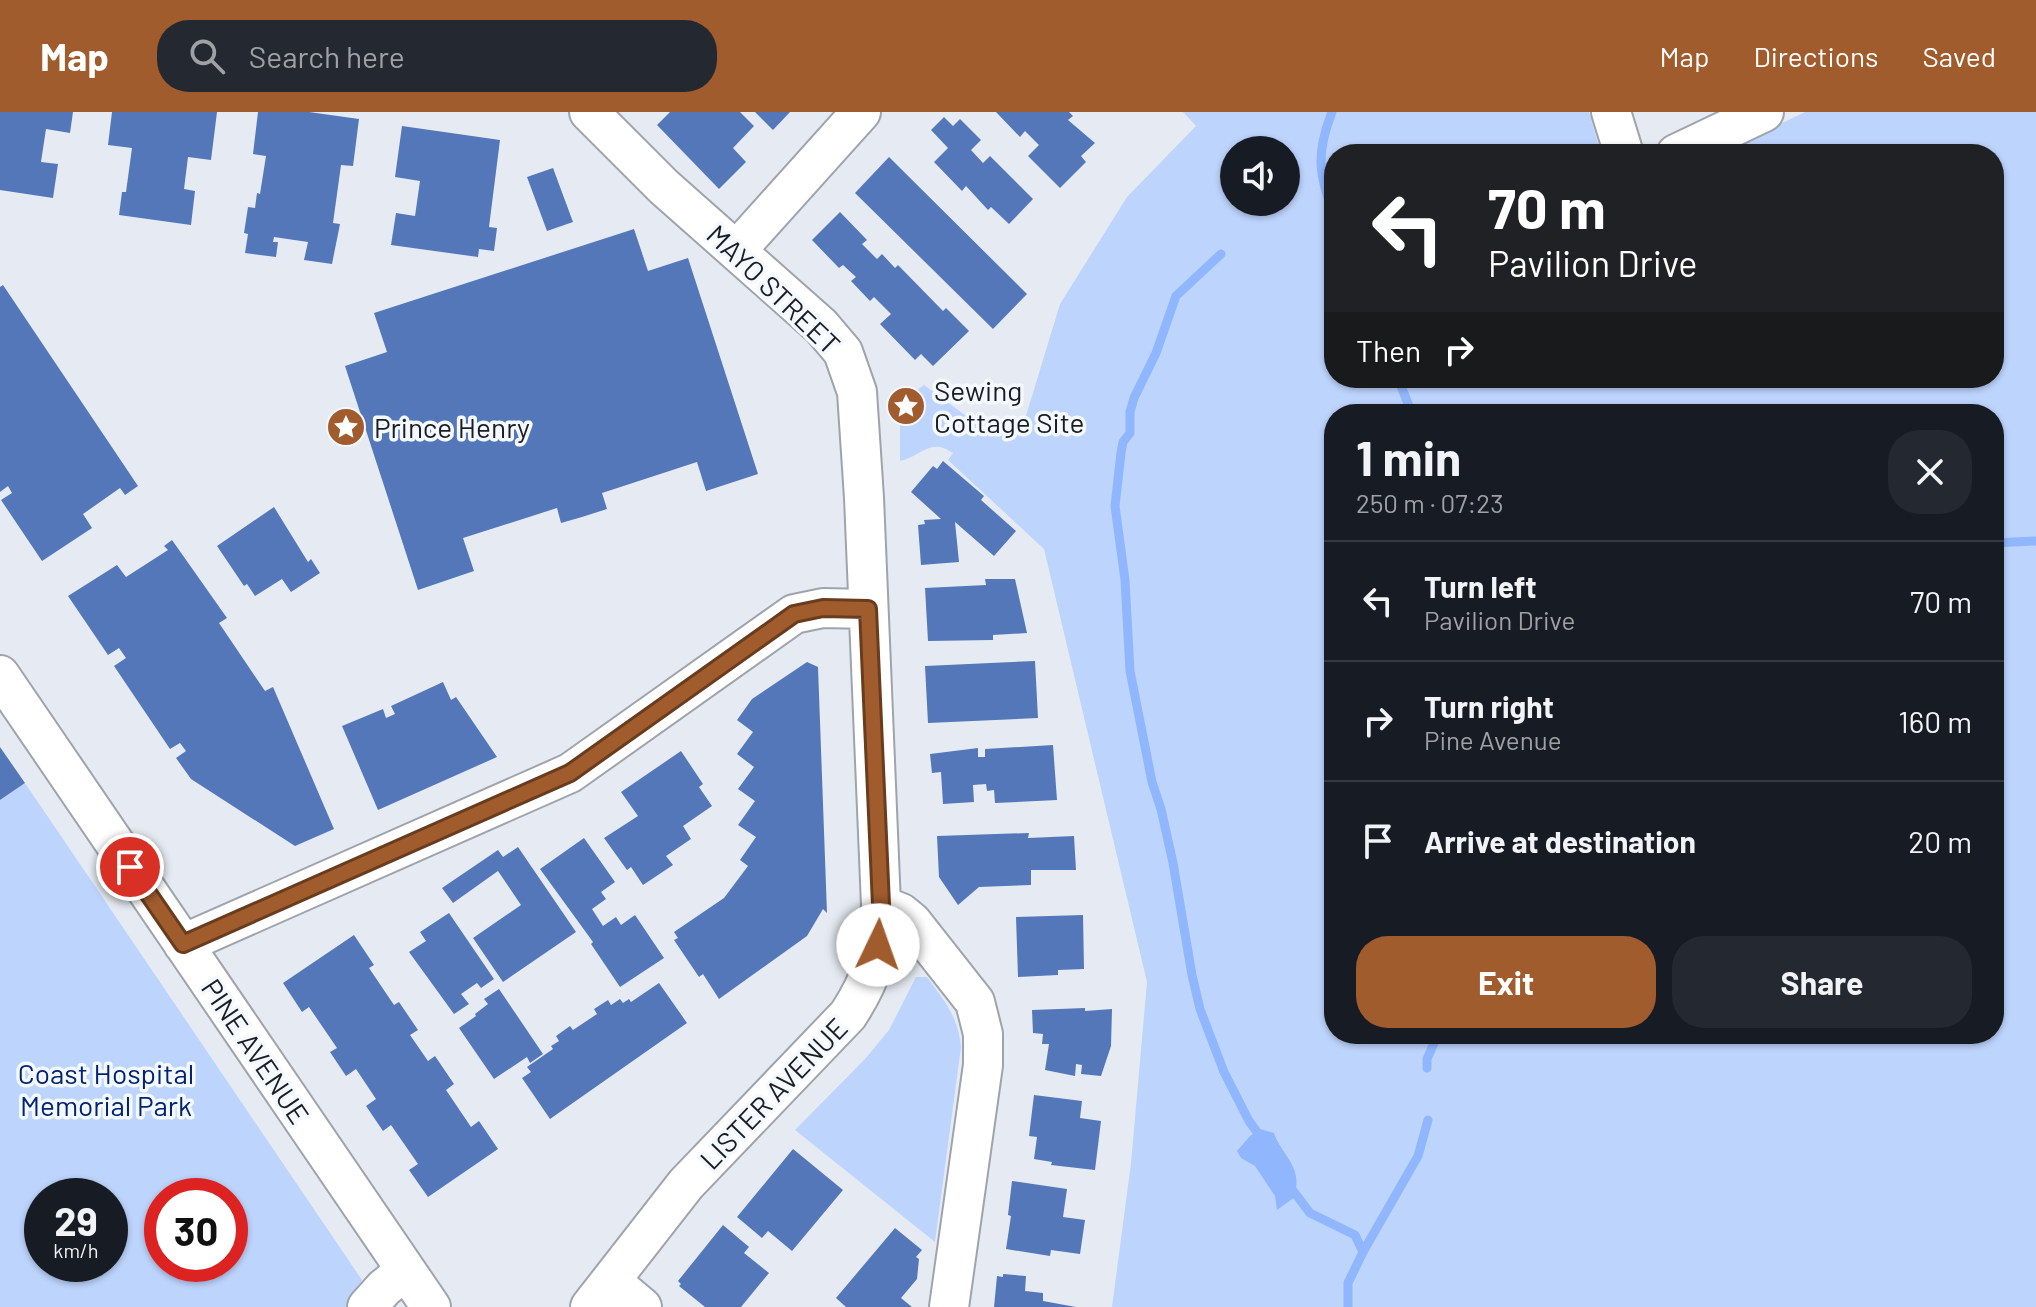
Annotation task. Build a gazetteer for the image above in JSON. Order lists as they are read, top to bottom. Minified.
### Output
{"streets":{"street":["MAYO STREET","PINE AVENUE","LISTER AVENUE"]},"crossings":[["MAYO STREET","LISTER AVENUE"]],"parks":["Coast Hospital Memorial Park"],"places":{"place":["Sewing Cottage Site","Prince Henry"]},"page":{"header":"Map","search":"Search here","nav":["Map","Directions","Saved"],"turn":["70 m","Pavilion Drive"],"then":"Then","heading":["1 min","250 m · 07:23"],"list":[{"name":"Turn left","note":"Pavilion Drive","value":"70 m"},{"name":"Turn right","note":"Pine Avenue","value":"160 m"},{"name":"Arrive at destination","value":"20 m"}],"buttons":["Exit","Share"],"speed":"29 km/h","limit":"30"}}
